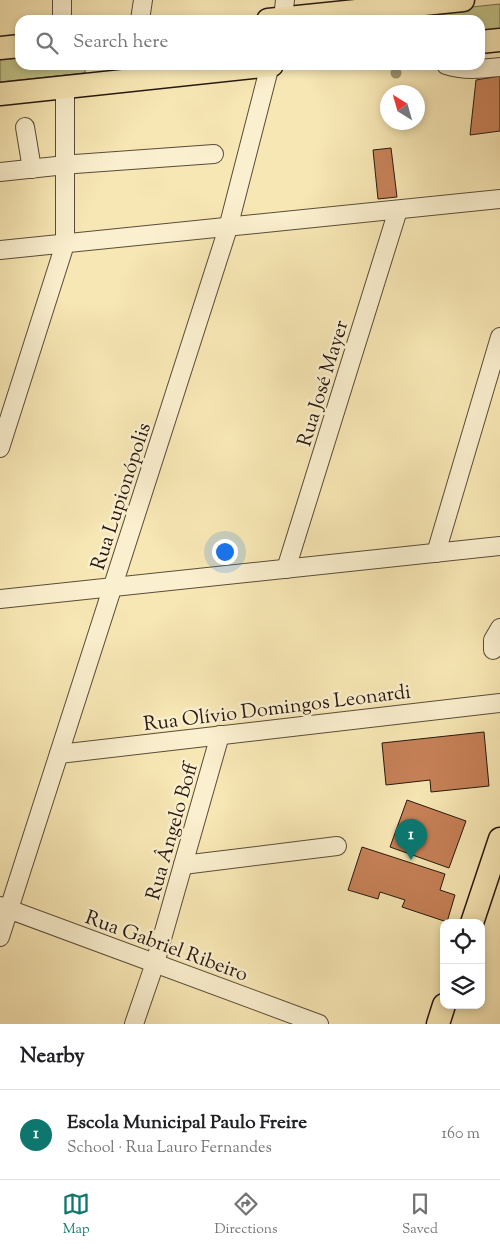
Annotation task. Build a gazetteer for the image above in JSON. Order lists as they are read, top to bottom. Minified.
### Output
{"streets":{"street":["Rua José Mayer","Rua Lupionópolis","Rua Olívio Domingos Leonardi","Rua Ângelo Boff","Rua Gabriel Ribeiro"]},"crossings":[["Rua Lupionópolis","Rua Olívio Domingos Leonardi"],["Rua Lupionópolis","Rua Gabriel Ribeiro"],["Rua Olívio Domingos Leonardi","Rua Ângelo Boff"],["Rua Ângelo Boff","Rua Gabriel Ribeiro"]],"north":"top left","page":{"search":"Search here","pins":"1","heading":"Nearby","list":[{"mark":"1","name":"Escola Municipal Paulo Freire","note":"School · Rua Lauro Fernandes","value":"160 m"}],"nav":["Map","Directions","Saved"]}}
